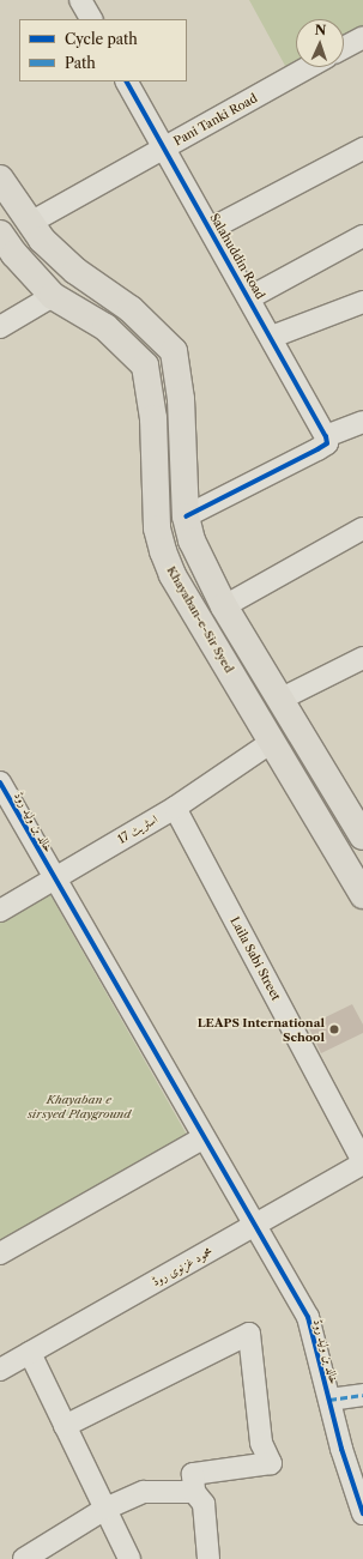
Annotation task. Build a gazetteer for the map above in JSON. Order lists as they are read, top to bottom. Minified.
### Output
{"streets":{"main road":["Khayaban-e-Sir Syed"],"street":["Pani Tanki Road","Salahuddin Road","خالد بن ولید روڈ","اسٹریٹ 17","Laila Sabi Street","محمود غزنوی روڈ"]},"crossings":[["Pani Tanki Road","Salahuddin Road"],["Khayaban-e-Sir Syed","اسٹریٹ 17"],["خالد بن ولید روڈ","اسٹریٹ 17"],["خالد بن ولید روڈ","محمود غزنوی روڈ"],["اسٹریٹ 17","Laila Sabi Street"],["Laila Sabi Street","محمود غزنوی روڈ"]],"parks":["Khayaban e sirsyed Playground"],"places":["LEAPS International School"],"legend":["Cycle path","Path"],"north":"top"}
